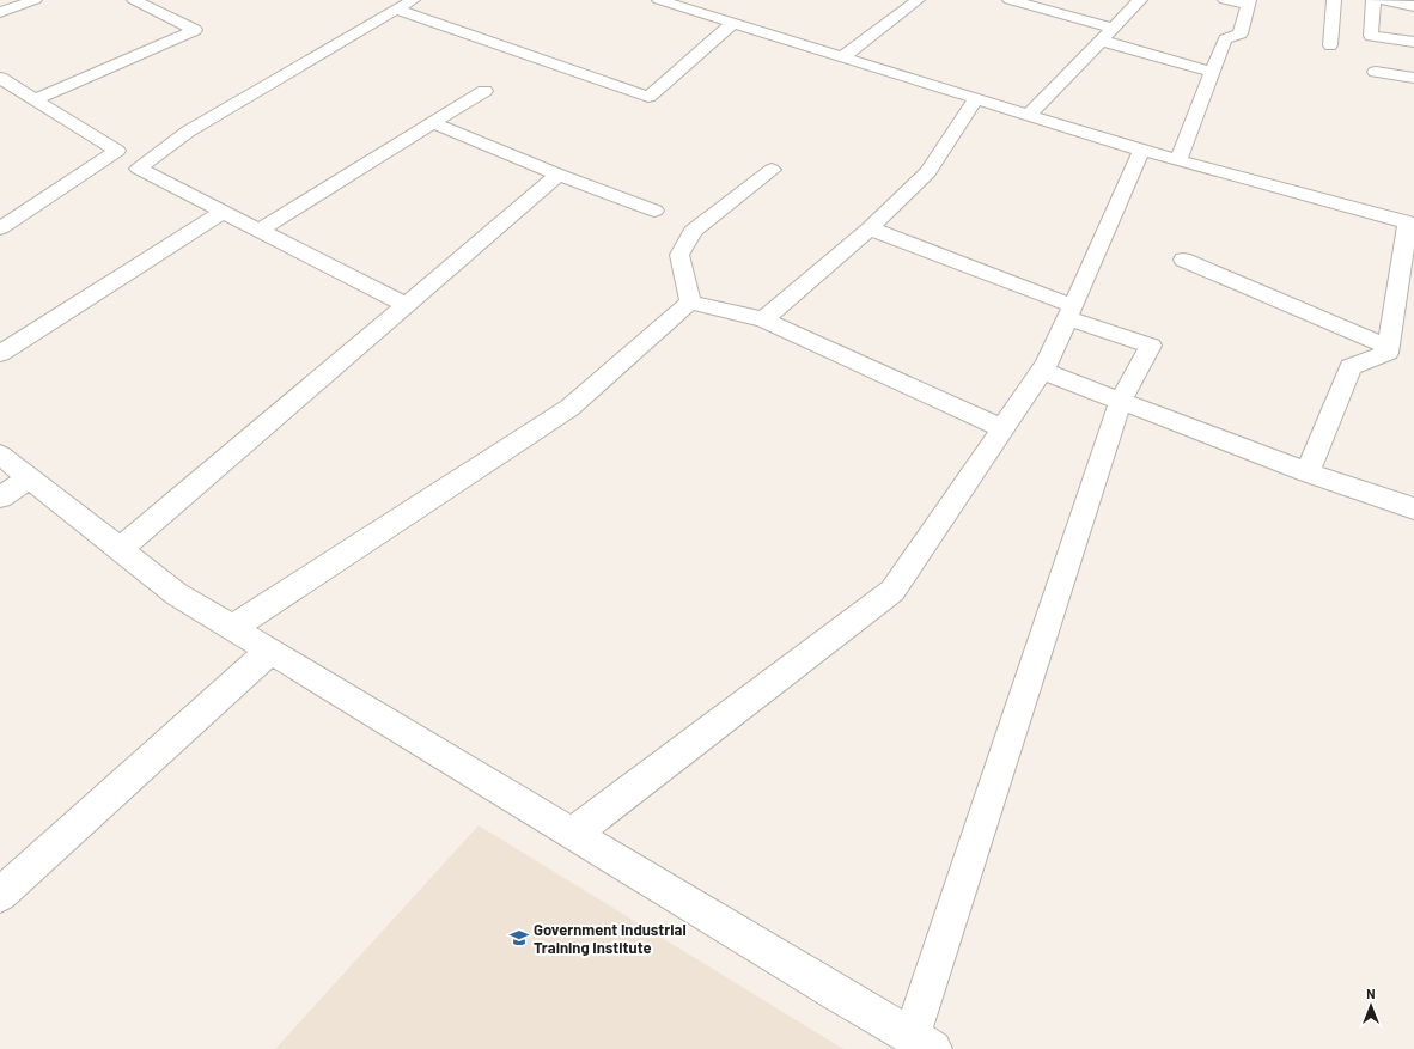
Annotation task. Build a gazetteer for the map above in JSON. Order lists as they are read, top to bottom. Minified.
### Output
{"places":{"school or university":["Government Industrial Training Institute"]},"north":"top"}
